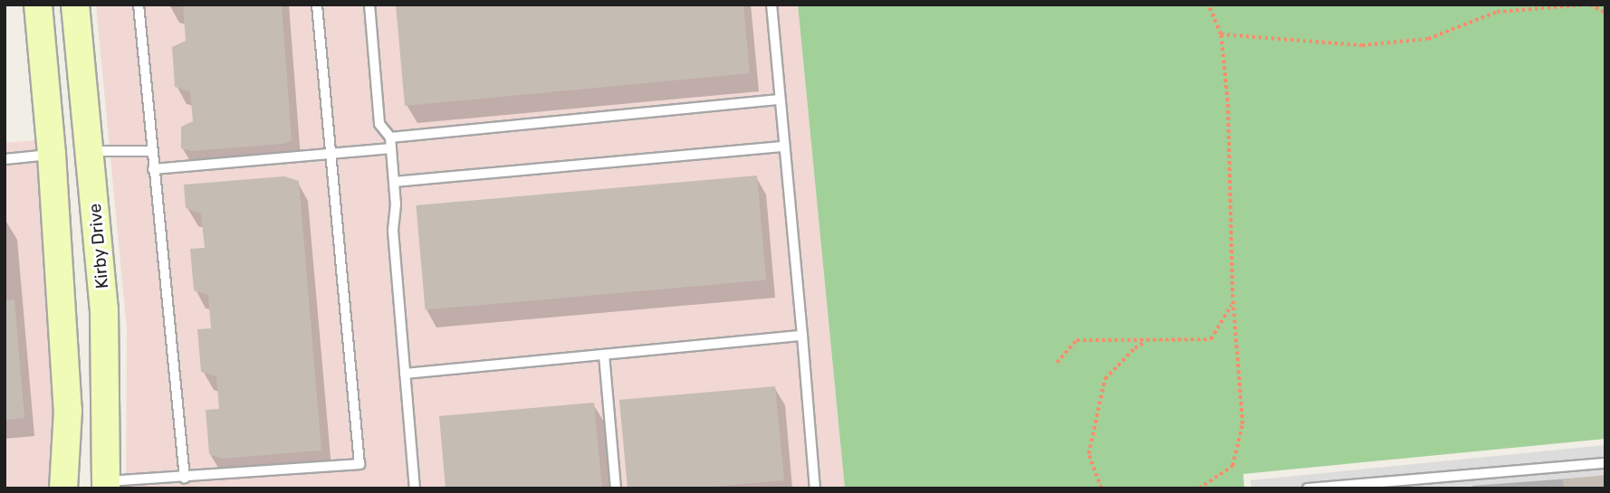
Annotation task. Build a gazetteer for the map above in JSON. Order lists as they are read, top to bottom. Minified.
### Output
{"streets":{"main road":["Kirby Drive"]}}
